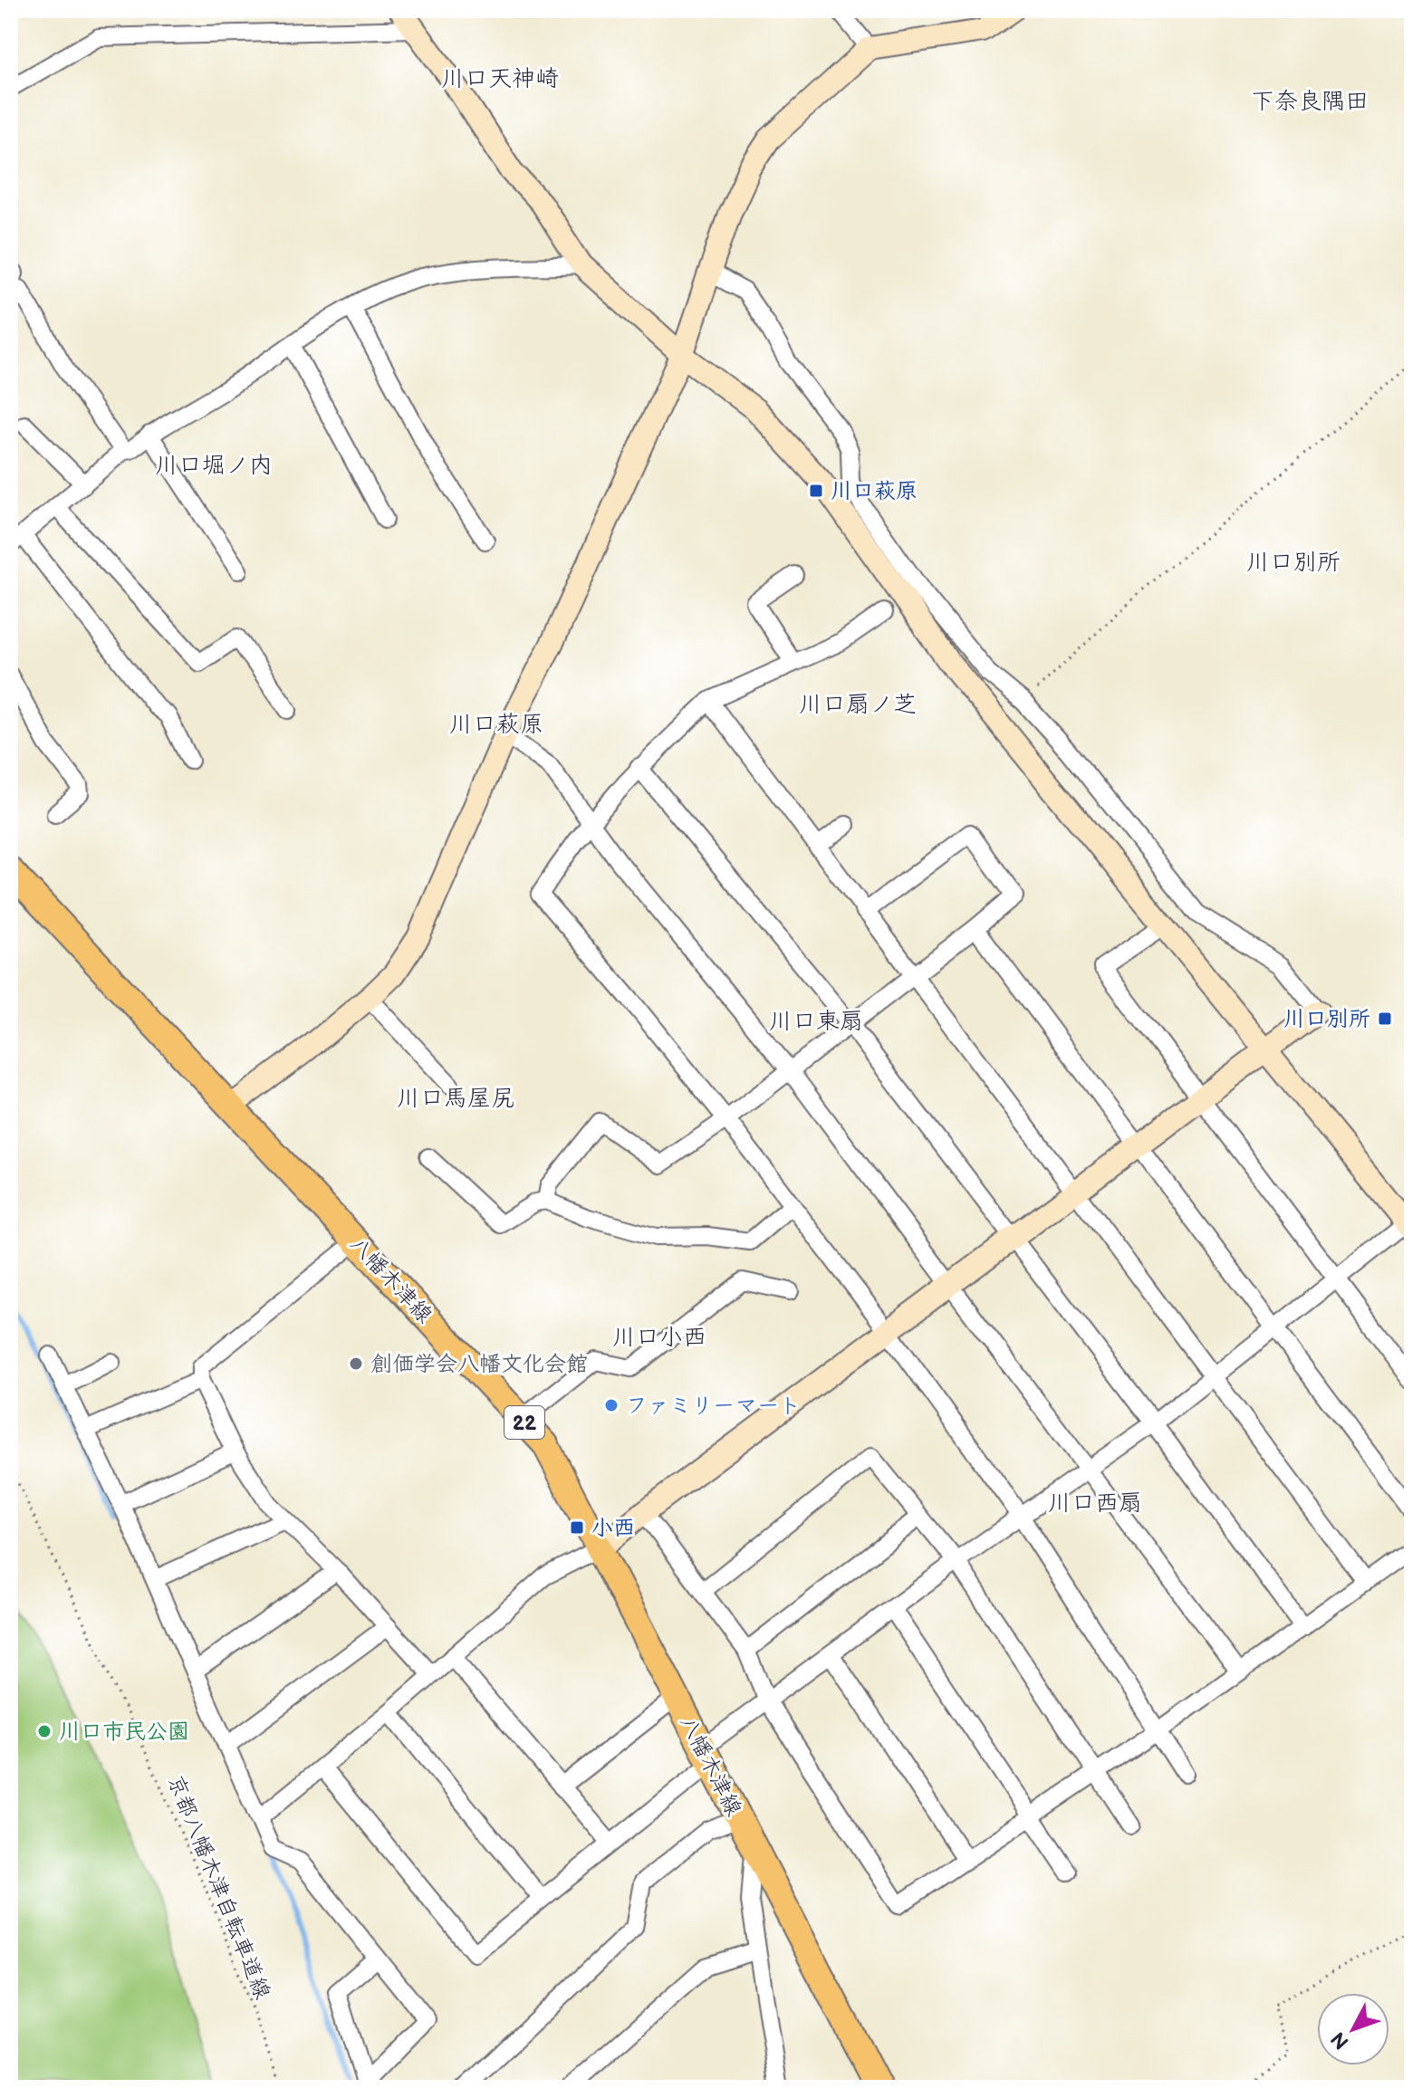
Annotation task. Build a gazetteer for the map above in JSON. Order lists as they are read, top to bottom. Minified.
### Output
{"streets":{"main road":["八幡木津線","22"],"path":["京都八幡木津自転車道線"]},"districts":["川口天神崎","下奈良隅田","川口堀ノ内","川口別所","川口扇ノ芝","川口萩原","川口東扇","川口馬屋尻","川口小西","川口西扇"],"places":{"transit":["川口萩原","川口別所","小西"],"other":["創価学会八幡文化会館","ファミリーマート","川口市民公園"]},"north":"bottom left"}
